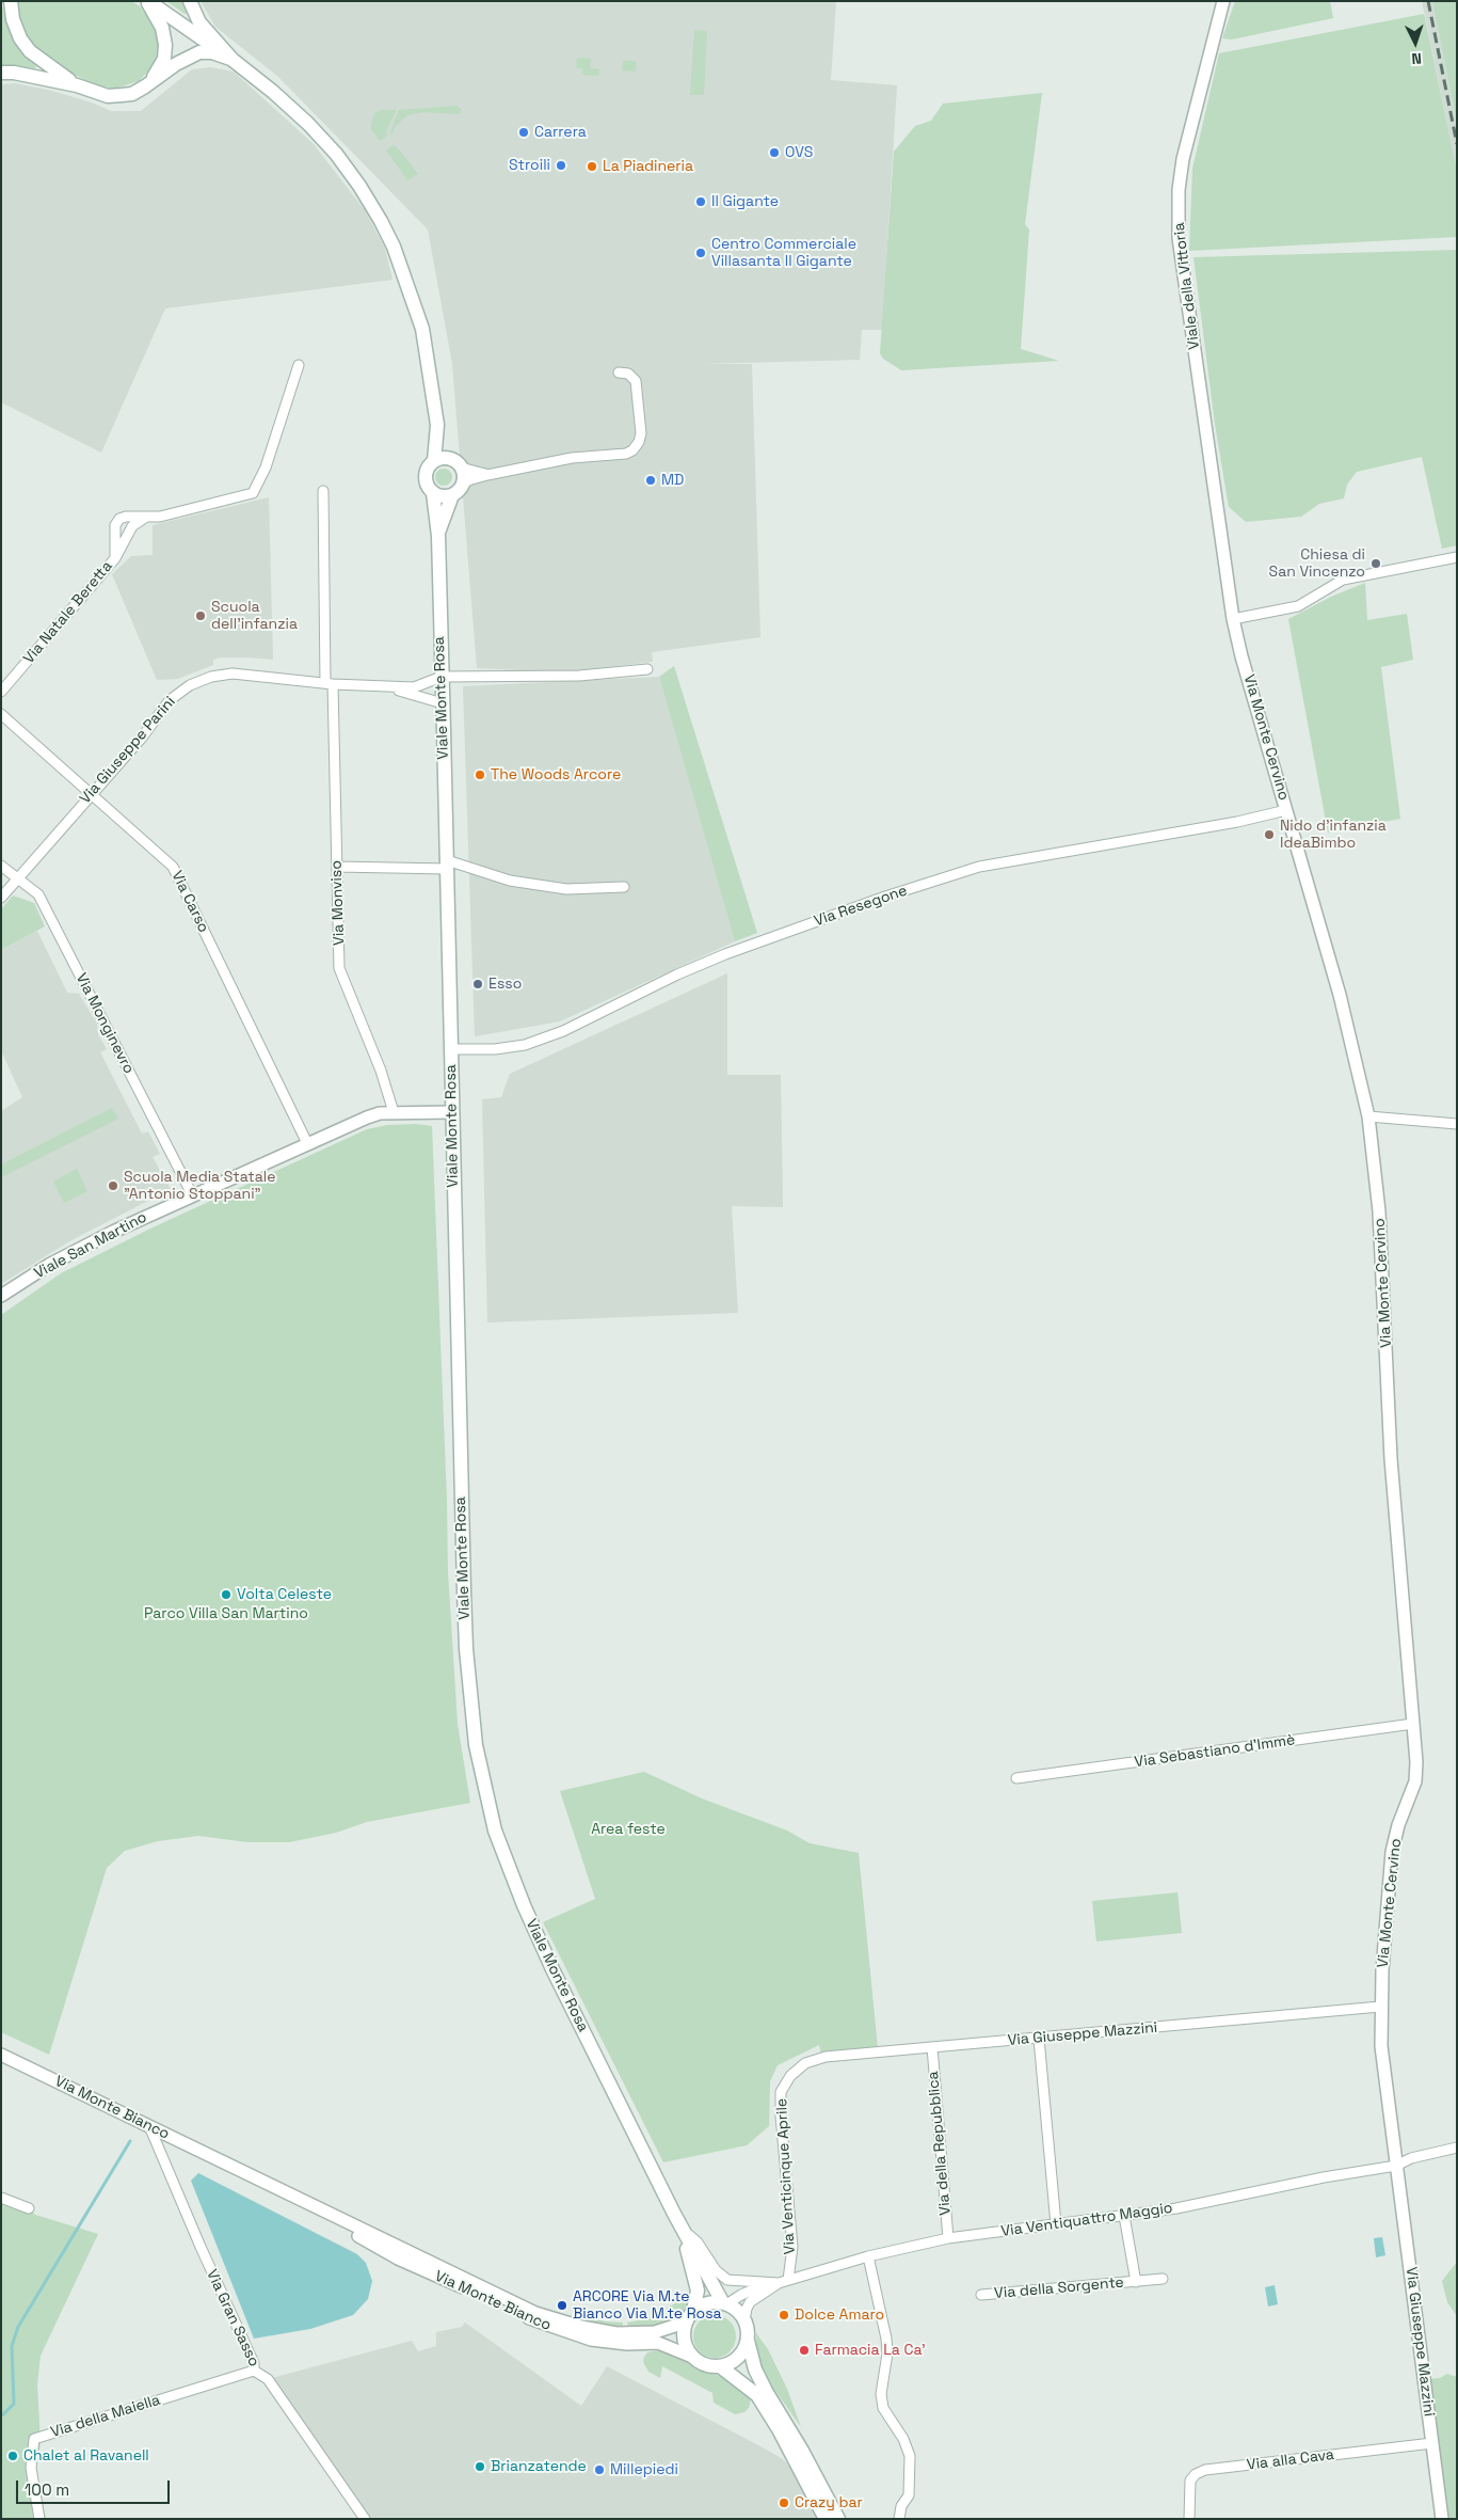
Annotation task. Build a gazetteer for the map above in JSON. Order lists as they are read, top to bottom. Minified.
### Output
{"streets":{"main road":["Viale Monte Rosa"],"street":["Viale della Vittoria","Via Natale Beretta","Via Monte Cervino","Via Giuseppe Parini","Via Carso","Via Monviso","Via Resegone","Via Monginevro","Viale San Martino","Via Sebastiano d'Immè","Via Giuseppe Mazzini","Via Monte Bianco","Via della Repubblica","Via Venticinque Aprile","Via Ventiquattro Maggio","Via della Sorgente","Via Gran Sasso","Via della Maiella","Via alla Cava"]},"crossings":[["Viale della Vittoria","Via Monte Cervino"],["Viale Monte Rosa","Via Giuseppe Parini"],["Viale Monte Rosa","Via Resegone"],["Viale Monte Rosa","Viale San Martino"],["Viale Monte Rosa","Via Monte Bianco"],["Viale Monte Rosa","Via Ventiquattro Maggio"],["Via Monte Cervino","Via Resegone"],["Via Monte Cervino","Via Sebastiano d'Immè"],["Via Monte Cervino","Via Giuseppe Mazzini"],["Via Monte Cervino","Via Ventiquattro Maggio"],["Via Giuseppe Parini","Via Carso"],["Via Giuseppe Parini","Via Monviso"],["Via Giuseppe Parini","Via Monginevro"],["Via Carso","Viale San Martino"],["Via Monviso","Viale San Martino"],["Via Monginevro","Viale San Martino"],["Via Giuseppe Mazzini","Via della Repubblica"],["Via Giuseppe Mazzini","Via Venticinque Aprile"],["Via Giuseppe Mazzini","Via Ventiquattro Maggio"],["Via Giuseppe Mazzini","Via alla Cava"],["Via Monte Bianco","Via Ventiquattro Maggio"],["Via Monte Bianco","Via Gran Sasso"],["Via della Repubblica","Via Ventiquattro Maggio"],["Via Venticinque Aprile","Via Ventiquattro Maggio"],["Via Ventiquattro Maggio","Via della Sorgente"],["Via Gran Sasso","Via della Maiella"]],"parks":["Parco Villa San Martino","Area feste"],"places":["Carrera","OVS","Stroili","La Piadineria","Il Gigante","Centro Commerciale Villasanta Il Gigante","MD","Chiesa di San Vincenzo","Scuola dell'infanzia","The Woods Arcore","Nido d'infanzia IdeaBimbo","Esso","Scuola Media Statale \"Antonio Stoppani\"","Volta Celeste","ARCORE Via M.te Bianco Via M.te Rosa","Dolce Amaro","Farmacia La Ca'","Chalet al Ravanell","Brianzatende","Millepiedi","Crazy bar"],"scale_bar":"100 m","north":"bottom"}
